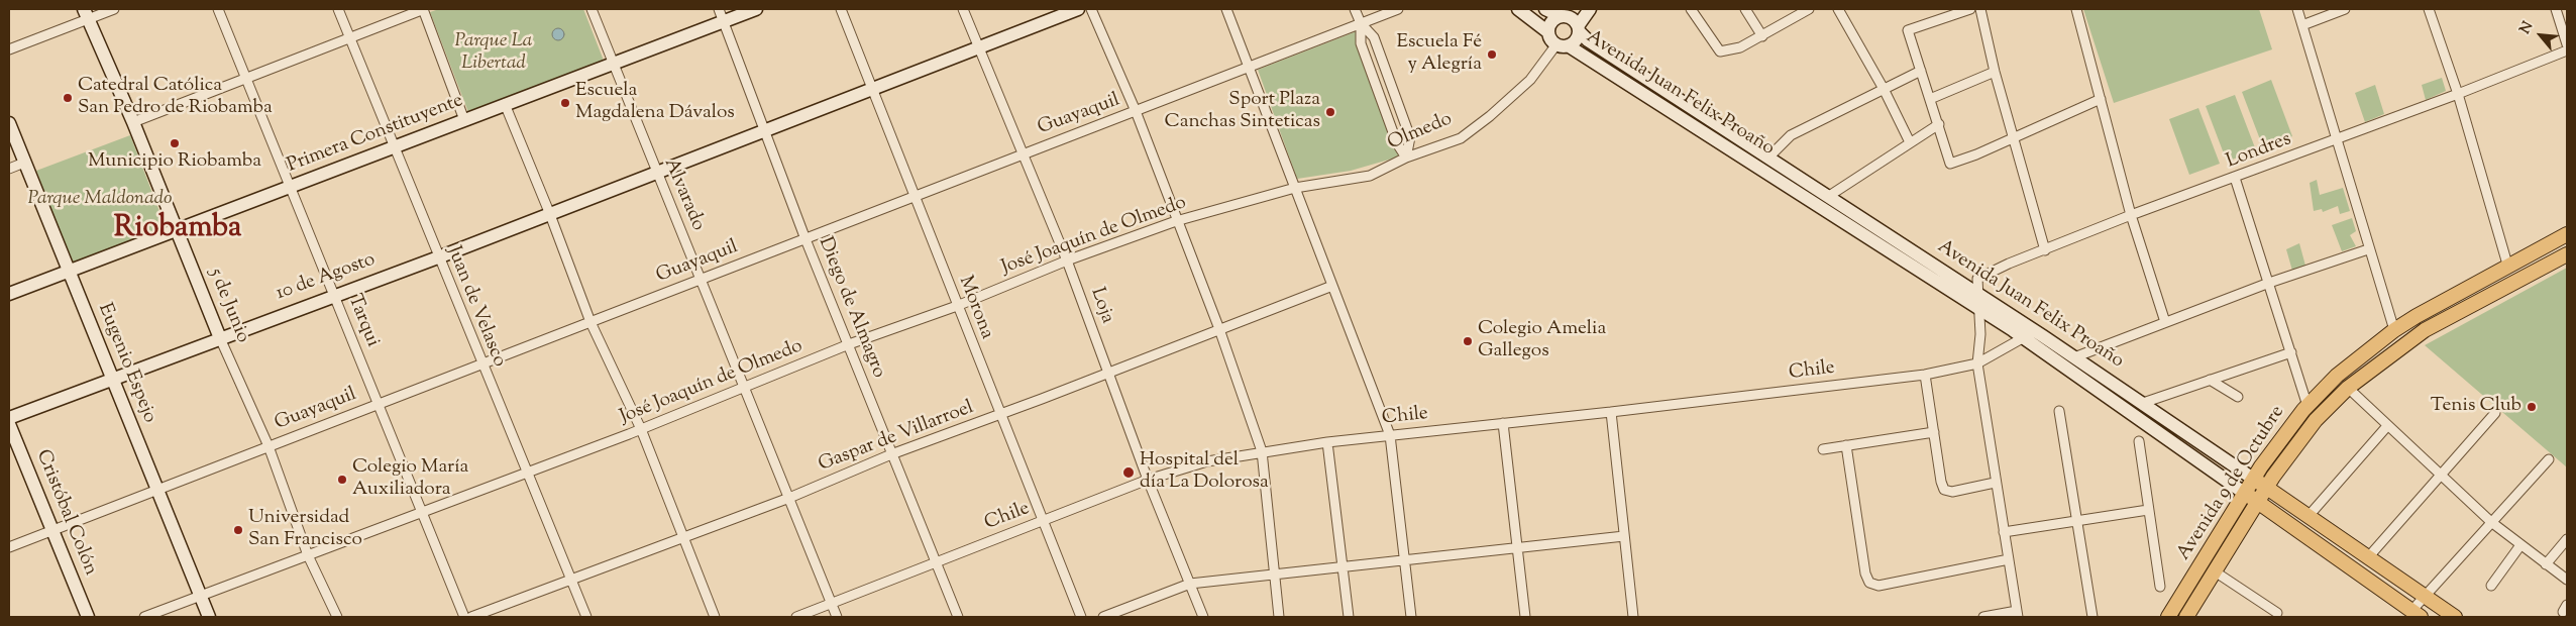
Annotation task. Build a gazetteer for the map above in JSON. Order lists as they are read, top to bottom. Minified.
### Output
{"streets":{"main road":["Avenida Juan Felix Proaño","Avenida 9 de Octubre"],"street":["Guayaquil","Olmedo","Primera Constituyente","Londres","Alvarado","José Joaquín de Olmedo","10 de Agosto","5 de Junio","Loja","Juan de Velasco","Diego de Almagro","Morona","Tarqui","Eugenio Espejo","Chile","Gaspar de Villarroel","Cristóbal Colón"]},"crossings":[["Avenida Juan Felix Proaño","Olmedo"],["Avenida Juan Felix Proaño","Londres"],["Avenida Juan Felix Proaño","Chile"],["Avenida Juan Felix Proaño","Avenida 9 de Octubre"],["Guayaquil","Alvarado"],["Guayaquil","5 de Junio"],["Guayaquil","Loja"],["Guayaquil","Juan de Velasco"],["Guayaquil","Diego de Almagro"],["Guayaquil","Morona"],["Guayaquil","Tarqui"],["Guayaquil","Eugenio Espejo"],["Guayaquil","Cristóbal Colón"],["Olmedo","José Joaquín de Olmedo"],["Primera Constituyente","Alvarado"],["Primera Constituyente","5 de Junio"],["Primera Constituyente","Juan de Velasco"],["Primera Constituyente","Diego de Almagro"],["Primera Constituyente","Tarqui"],["Primera Constituyente","Eugenio Espejo"],["Alvarado","José Joaquín de Olmedo"],["Alvarado","10 de Agosto"],["Alvarado","Chile"],["Alvarado","Gaspar de Villarroel"],["José Joaquín de Olmedo","5 de Junio"],["José Joaquín de Olmedo","Loja"],["José Joaquín de Olmedo","Juan de Velasco"],["José Joaquín de Olmedo","Diego de Almagro"],["José Joaquín de Olmedo","Morona"],["José Joaquín de Olmedo","Tarqui"],["José Joaquín de Olmedo","Eugenio Espejo"],["10 de Agosto","5 de Junio"],["10 de Agosto","Loja"],["10 de Agosto","Juan de Velasco"],["10 de Agosto","Diego de Almagro"],["10 de Agosto","Morona"],["10 de Agosto","Tarqui"],["10 de Agosto","Eugenio Espejo"],["Loja","Chile"],["Loja","Gaspar de Villarroel"],["Juan de Velasco","Gaspar de Villarroel"],["Diego de Almagro","Chile"],["Diego de Almagro","Gaspar de Villarroel"],["Morona","Chile"],["Morona","Gaspar de Villarroel"]],"districts":["Riobamba"],"parks":["Parque La Libertad","Parque Maldonado"],"places":["Escuela Fé y Alegría","Catedral Católica San Pedro de Riobamba","Escuela Magdalena Dávalos","Sport Plaza Canchas Sinteticas","Municipio Riobamba","Colegio Amelia Gallegos","Tenis Club","Hospital del día La Dolorosa","Colegio María Auxiliadora","Universidad San Francisco"],"north":"top left"}
